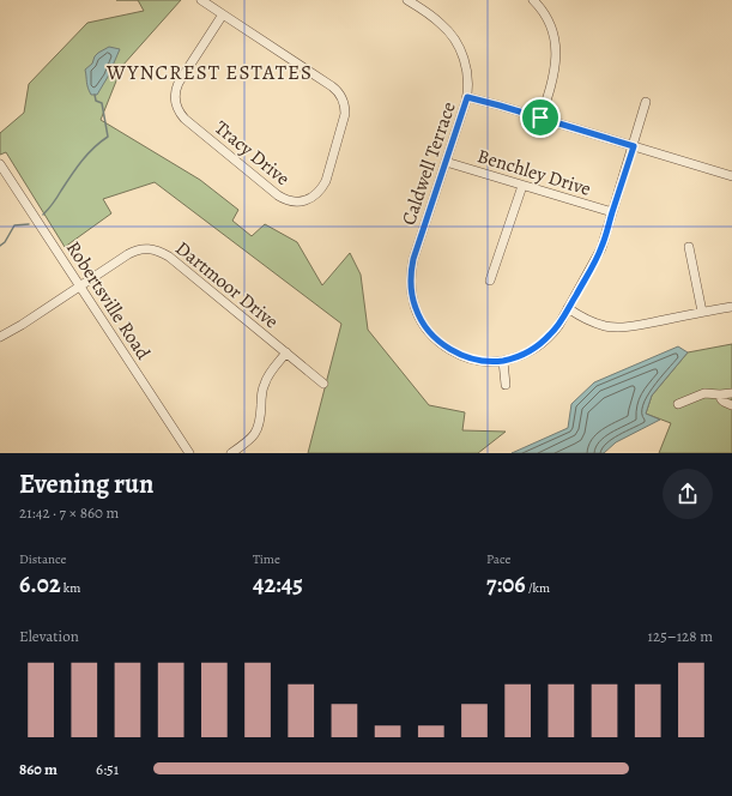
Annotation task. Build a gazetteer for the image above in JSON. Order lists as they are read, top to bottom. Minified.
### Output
{"streets":{"street":["Tracy Drive","Caldwell Terrace","Benchley Drive","Dartmoor Drive","Robertsville Road"]},"crossings":[["Caldwell Terrace","Benchley Drive"],["Dartmoor Drive","Robertsville Road"]],"districts":["WYNCREST ESTATES"],"page":{"heading":["Evening run","21:42 · 7 × 860 m"],"stats":[["Distance","6.02 km"],["Time","42:45"],["Pace","7:06 /km"]],"chart":["Elevation","125–128 m"],"list":[{"name":"860 m","note":"6:51"}]}}
